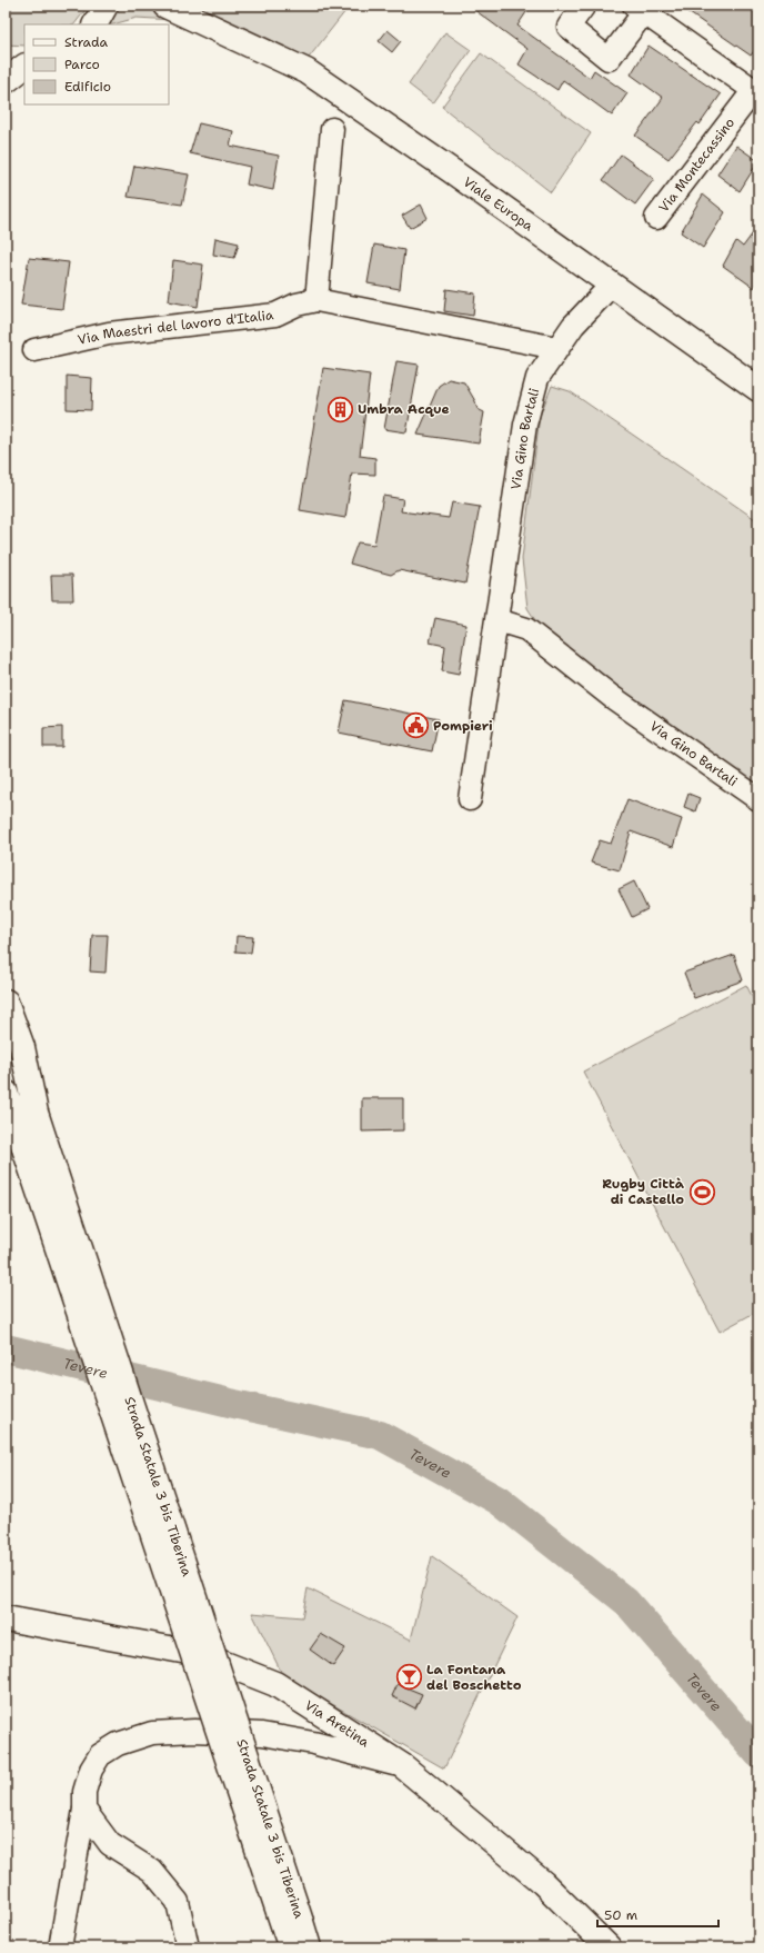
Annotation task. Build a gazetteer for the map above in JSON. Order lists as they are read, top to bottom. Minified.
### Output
{"streets":{"main road":["Viale Europa","Strada Statale 3 bis Tiberina","Via Aretina"],"street":["Via Montecassino","Via Maestri del lavoro d'Italia","Via Gino Bartali"]},"crossings":[["Viale Europa","Via Gino Bartali"],["Via Maestri del lavoro d'Italia","Via Gino Bartali"]],"water":["Tevere"],"places":{"building":["Umbra Acque"],"public building":["Pompieri"],"sports":["Rugby Città di Castello"],"bar":["La Fontana del Boschetto"]},"legend":["Strada","Parco","Edificio"],"scale_bar":"50 m"}
